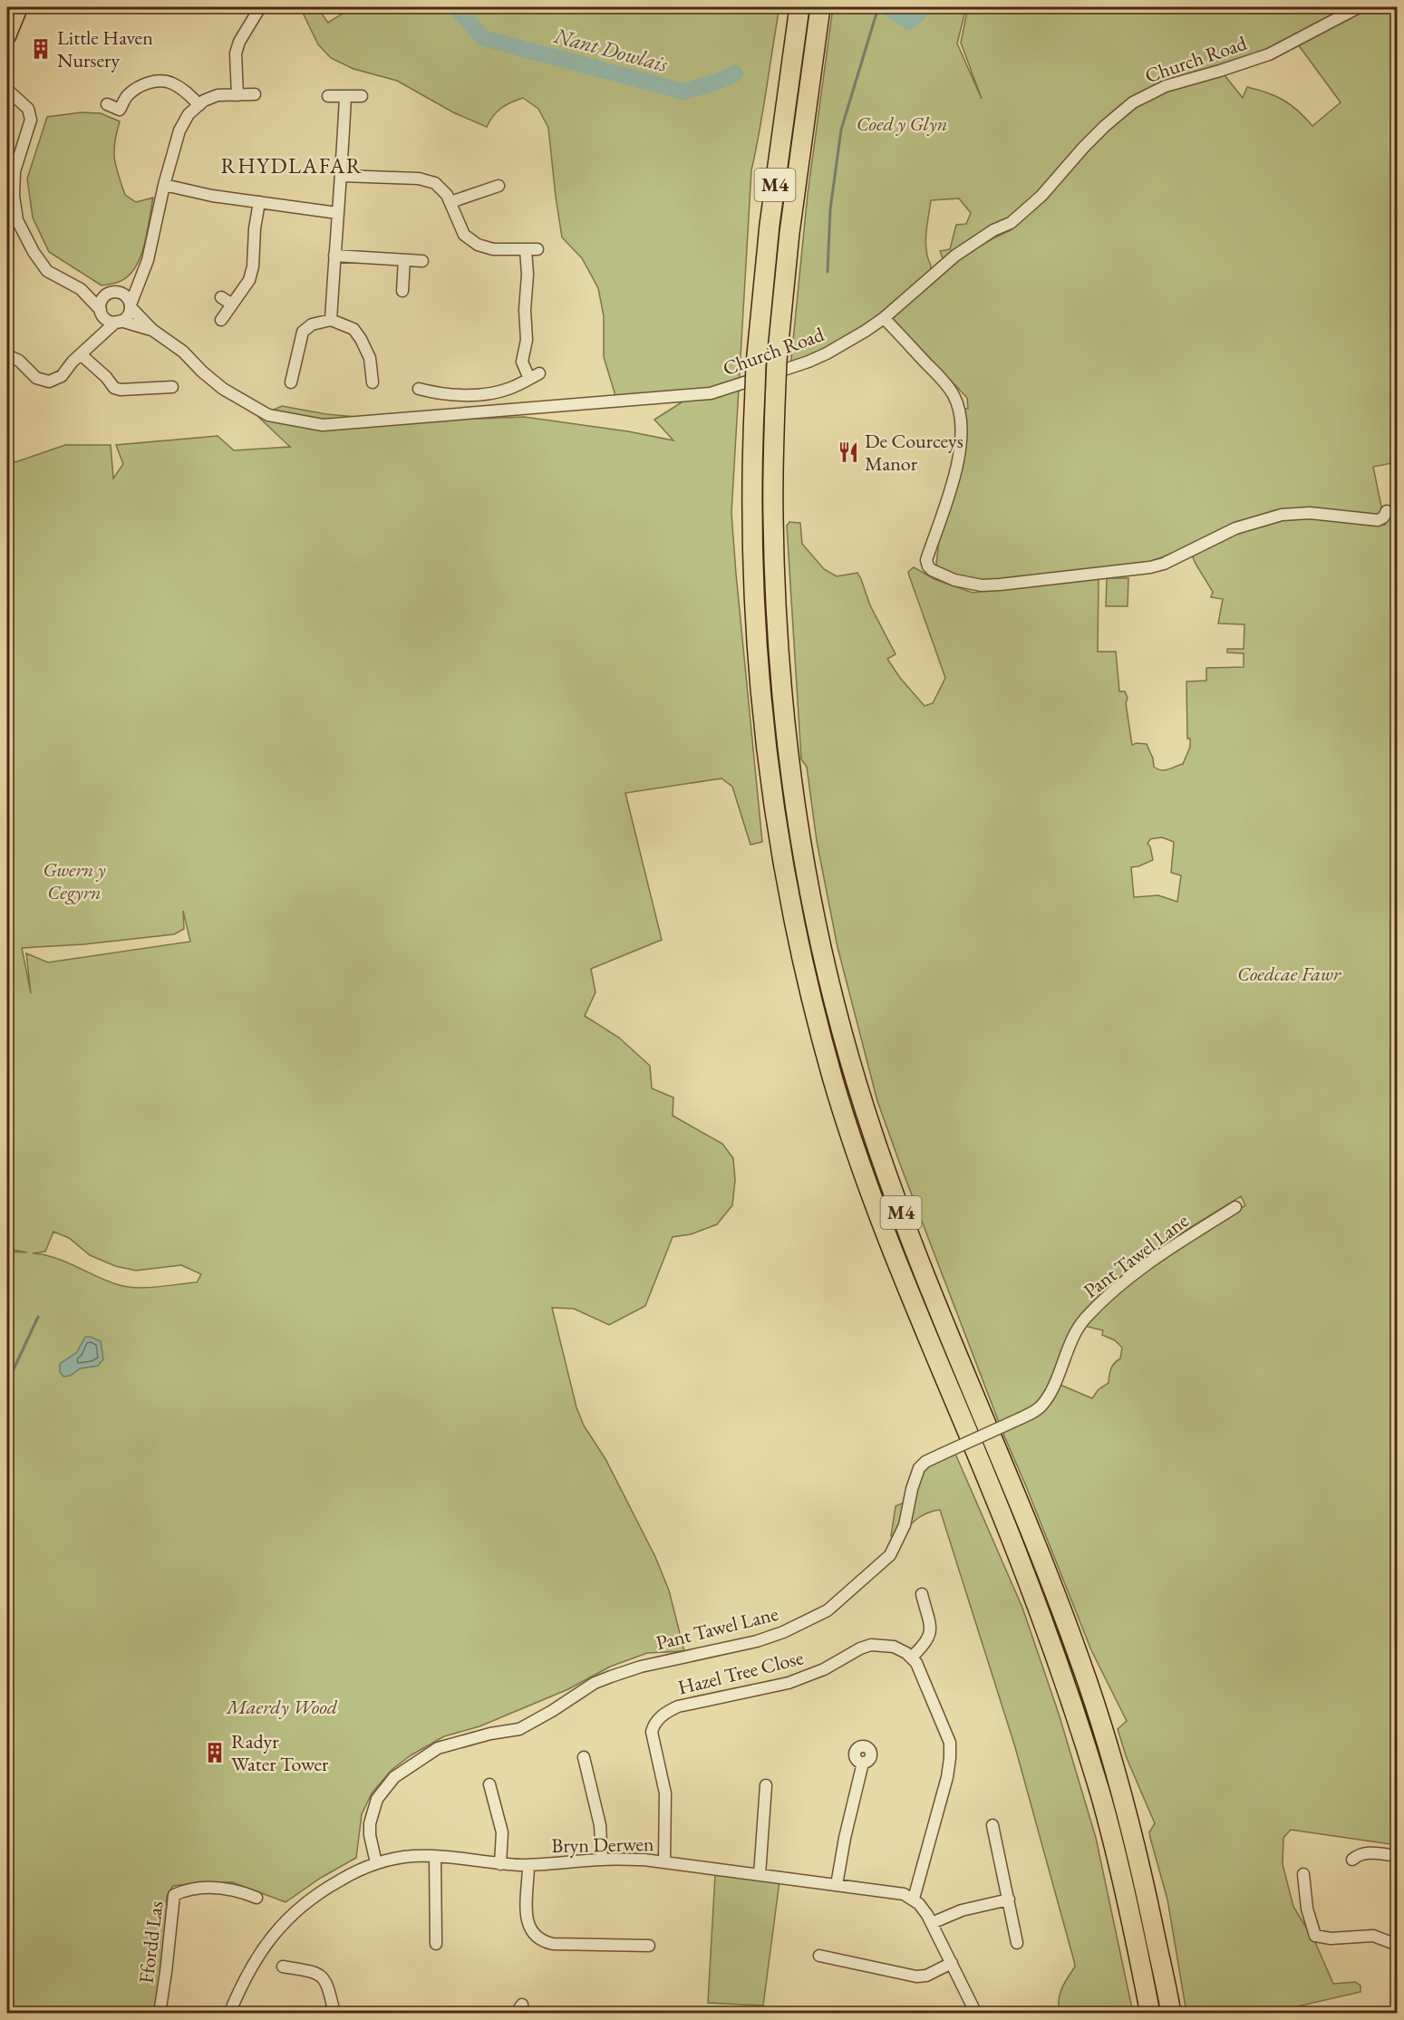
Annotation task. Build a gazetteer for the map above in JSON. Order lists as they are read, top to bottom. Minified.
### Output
{"streets":{"highway":["M4"],"street":["Church Road","Pant Tawel Lane","Hazel Tree Close","Bryn Derwen","Ffordd Las"]},"crossings":[["Pant Tawel Lane","Bryn Derwen"],["Hazel Tree Close","Bryn Derwen"]],"districts":["RHYDLAFAR"],"water":["Nant Dowlais"],"parks":["Coed y Glyn","Gwern y Cegyrn","Coedcae Fawr","Maerdy Wood"],"places":{"building":["Little Haven Nursery","Radyr Water Tower"],"restaurant":["De Courceys Manor"]}}
